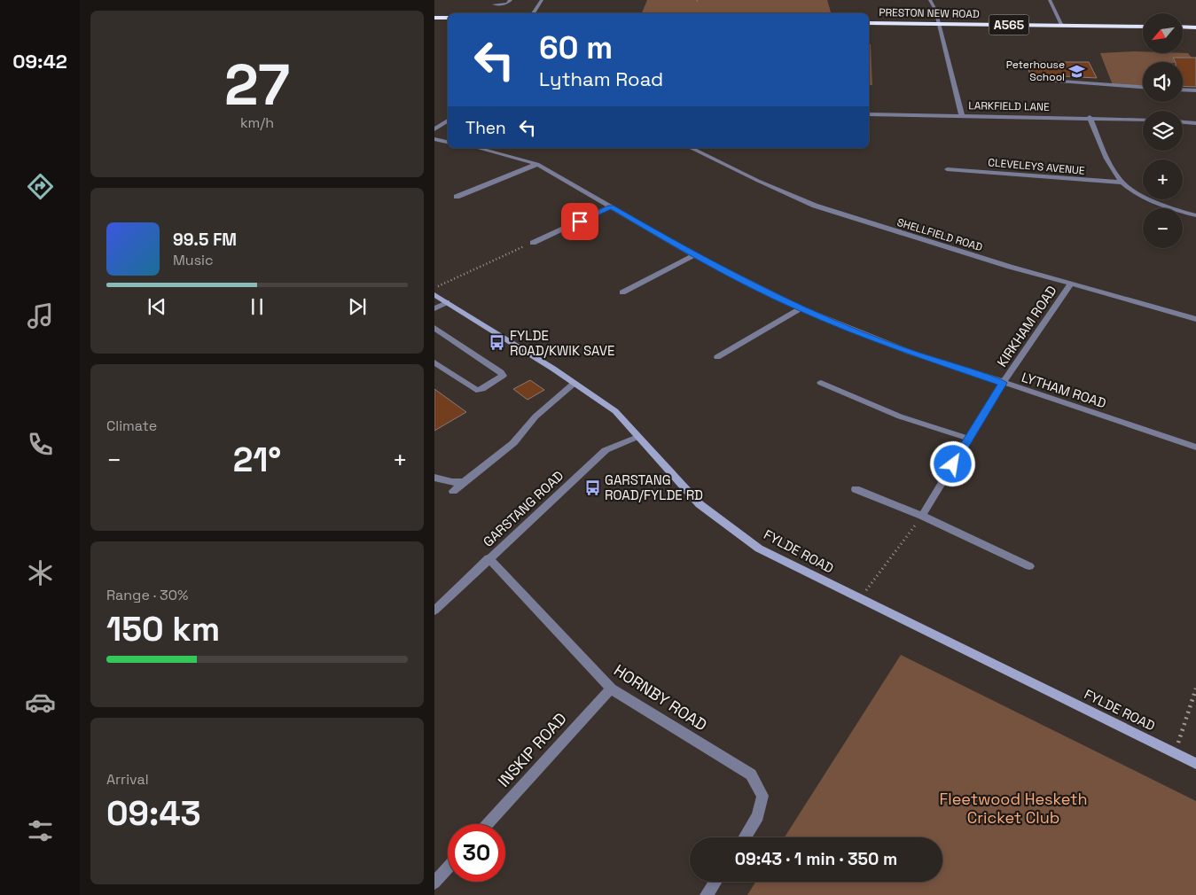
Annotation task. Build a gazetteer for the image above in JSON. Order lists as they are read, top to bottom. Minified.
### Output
{"streets":{"highway":["PRESTON NEW ROAD","A565"],"street":["LARKFIELD LANE","CLEVELEYS AVENUE","SHELLFIELD ROAD","KIRKHAM ROAD","LYTHAM ROAD","GARSTANG ROAD","FYLDE ROAD","HORNBY ROAD","INSKIP ROAD"]},"crossings":[["SHELLFIELD ROAD","KIRKHAM ROAD"],["KIRKHAM ROAD","LYTHAM ROAD"],["GARSTANG ROAD","FYLDE ROAD"],["GARSTANG ROAD","HORNBY ROAD"],["HORNBY ROAD","INSKIP ROAD"]],"parks":["Fleetwood Hesketh Cricket Club"],"places":{"school or university":["Peterhouse School"],"bus stop":["FYLDE ROAD/KWIK SAVE","GARSTANG ROAD/FYLDE RD"]},"north":"bottom left","page":{"tabs":"09:42","tile":[["27","km/h"],"Climate",["Range · 30%","150 km"],["Arrival","09:43"]],"map_buttons":["+","−"],"turn":["60 m","Lytham Road"],"then":"Then","song":["99.5 FM","Music"],"heat":["−","21°","+"],"limit":"30","trip":"09:43 · 1 min · 350 m"}}
